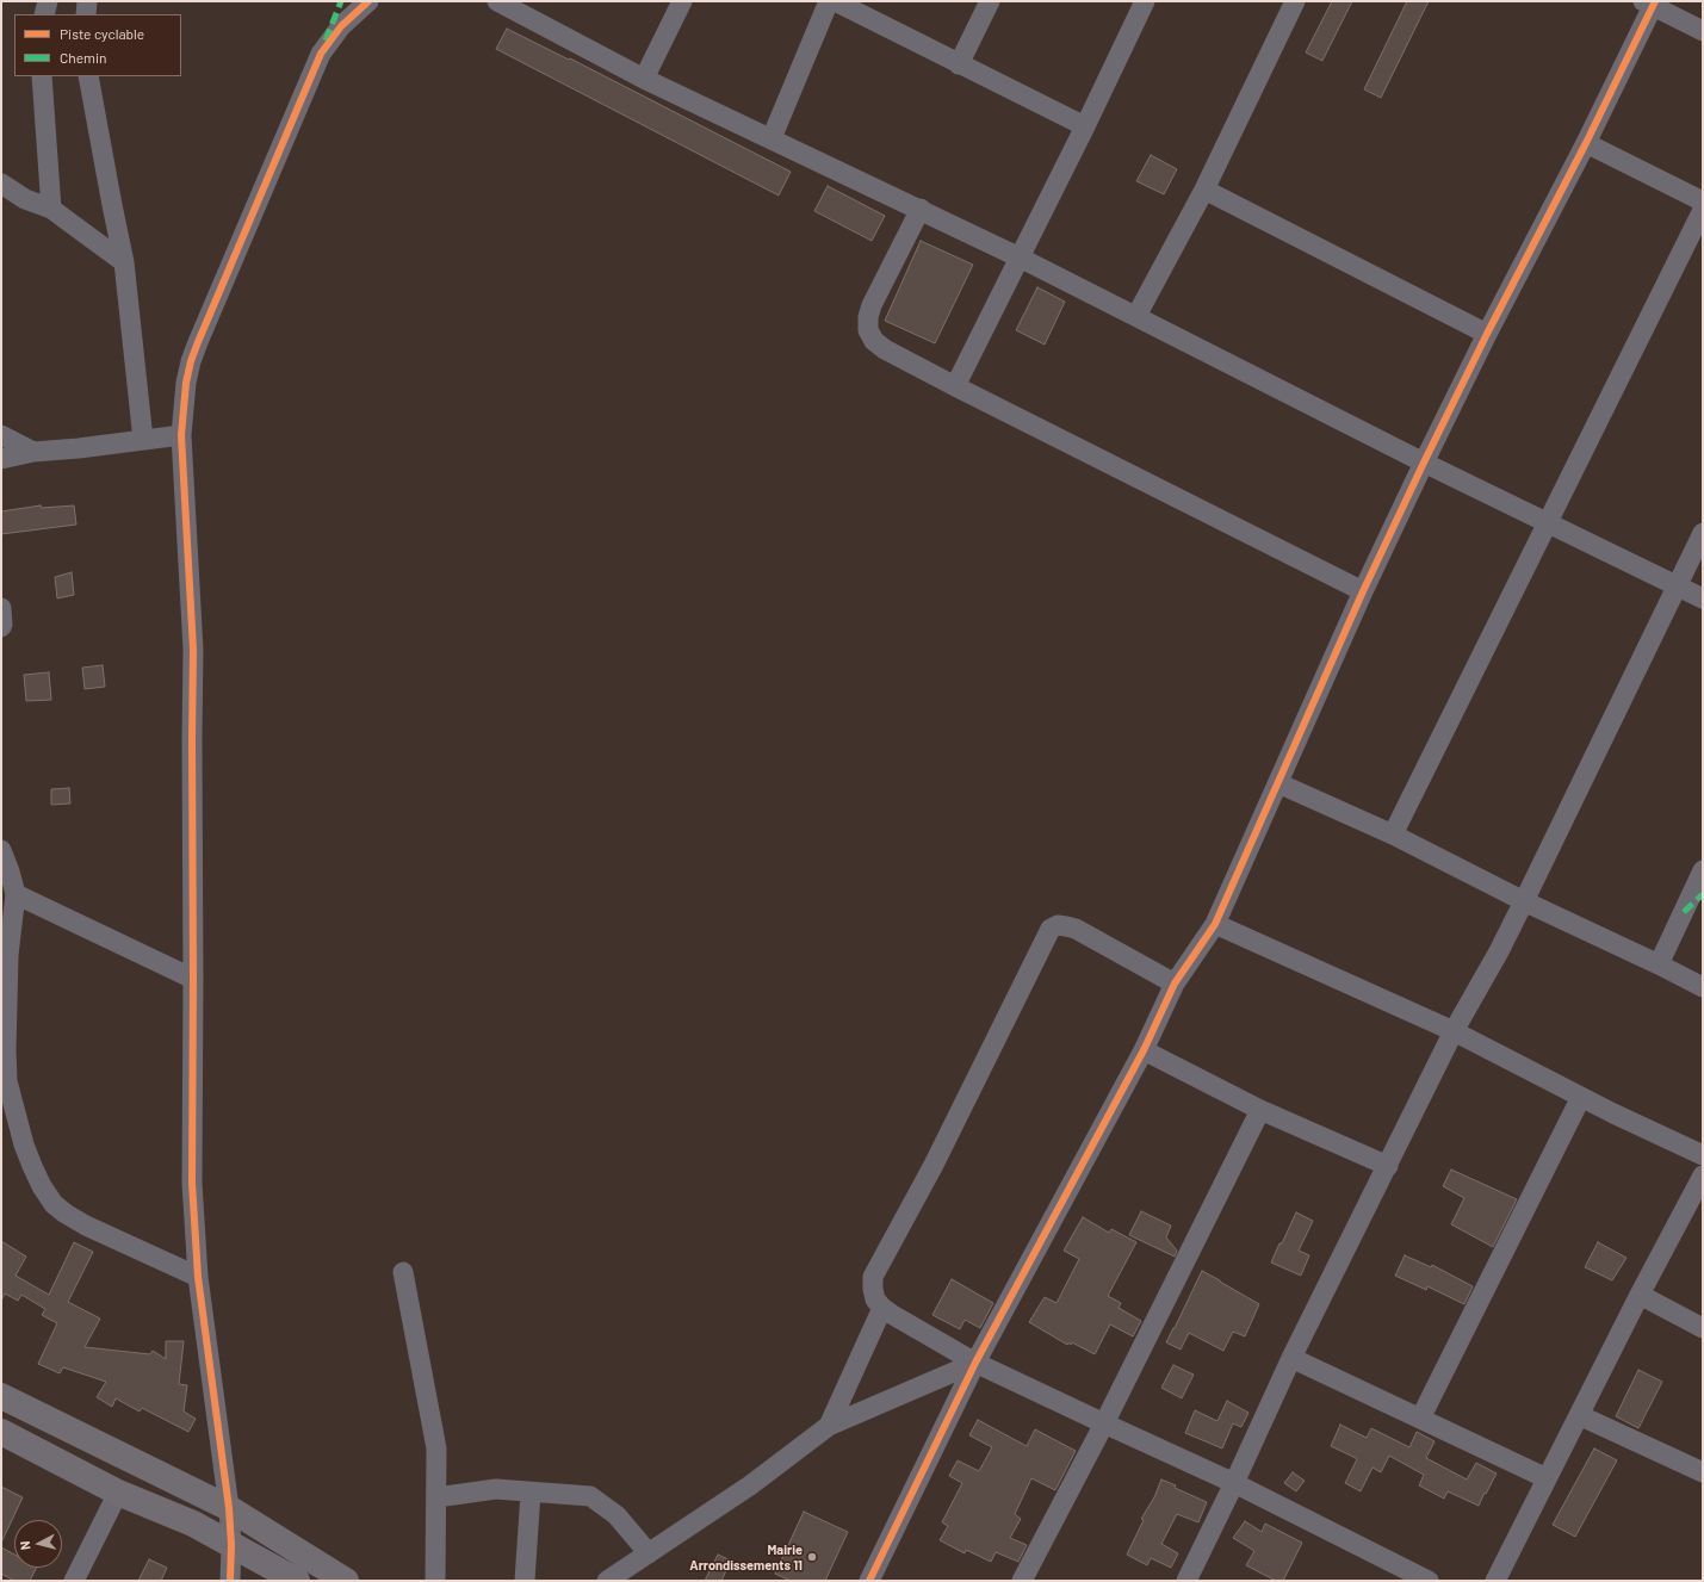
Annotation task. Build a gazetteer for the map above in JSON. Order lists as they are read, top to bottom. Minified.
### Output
{"places":["Mairie Arrondissements 11"],"legend":["Piste cyclable","Chemin"],"north":"left"}
